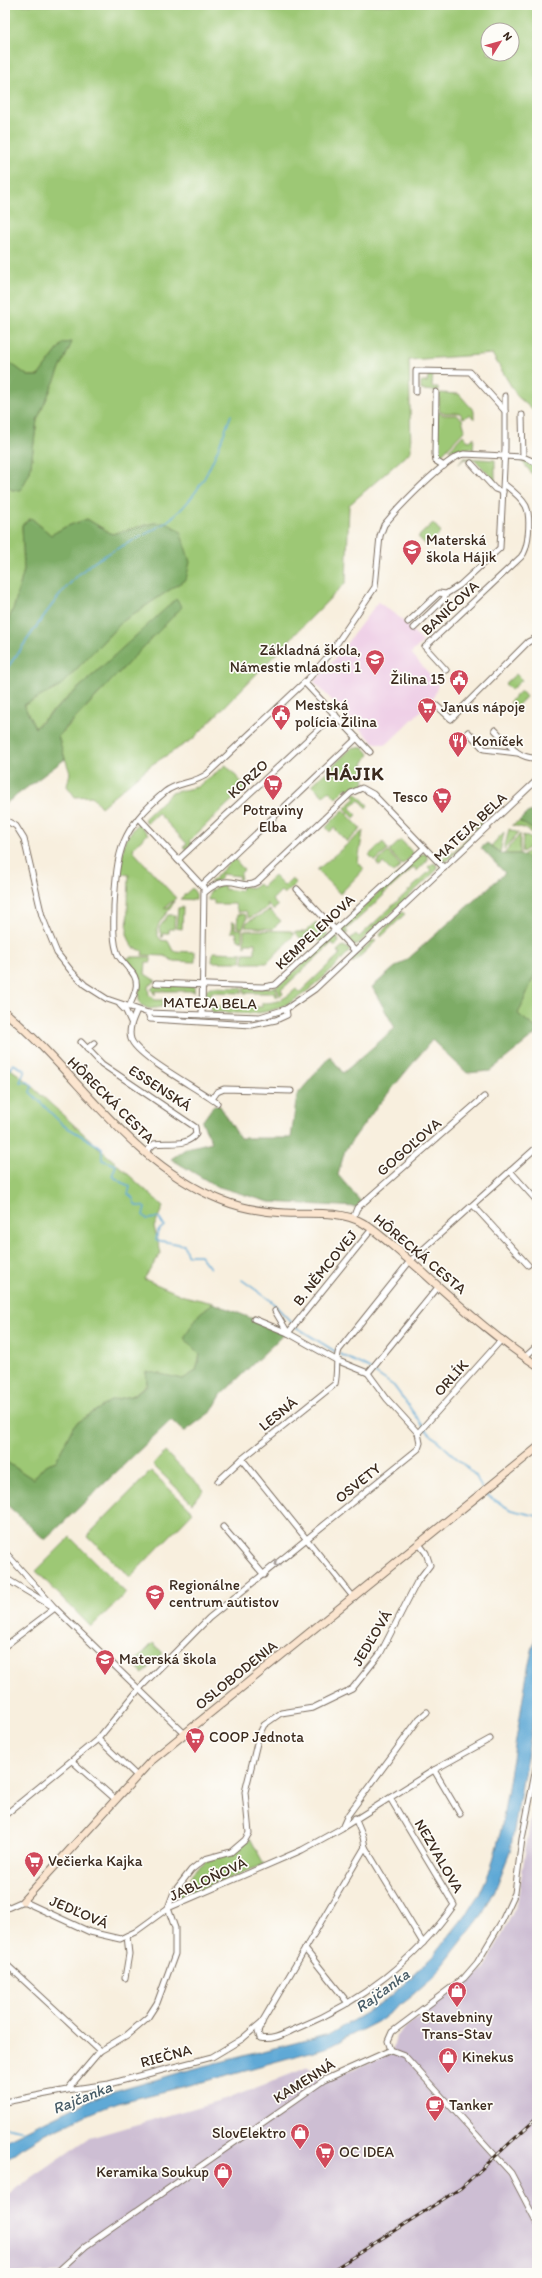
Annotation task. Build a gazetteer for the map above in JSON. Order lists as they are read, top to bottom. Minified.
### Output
{"streets":{"street":["BANIČOVA","KORZO","MATEJA BELA","KEMPELENOVA","ESSENSKÁ","HÔRECKÁ CESTA","GOGOĽOVA","B. NĚMCOVEJ","ORLÍK","LESNÁ","OSVETY","JEDĽOVÁ","OSLOBODENIA","NEZVALOVA","JABLOŇOVÁ","RIEČNA","KAMENNÁ"]},"crossings":[["ESSENSKÁ","HÔRECKÁ CESTA"],["HÔRECKÁ CESTA","GOGOĽOVA"],["HÔRECKÁ CESTA","B. NĚMCOVEJ"],["HÔRECKÁ CESTA","ORLÍK"],["ORLÍK","OSVETY"],["JEDĽOVÁ","OSLOBODENIA"],["JEDĽOVÁ","JABLOŇOVÁ"],["NEZVALOVA","JABLOŇOVÁ"],["JABLOŇOVÁ","RIEČNA"]],"districts":["HÁJIK"],"water":["Rajčanka"],"places":{"school or university":["Materská škola Hájik","Základná škola, Námestie mladosti 1","Regionálne centrum autistov","Materská škola"],"public building":["Žilina 15","Mestská polícia Žilina"],"supermarket":["Janus nápoje","Potraviny Elba","Tesco","COOP Jednota","Večierka Kajka","OC IDEA"],"restaurant":["Koníček"],"shop":["Stavebniny Trans-Stav","Kinekus","SlovElektro","Keramika Soukup"],"cafe":["Tanker"]},"north":"top right"}
